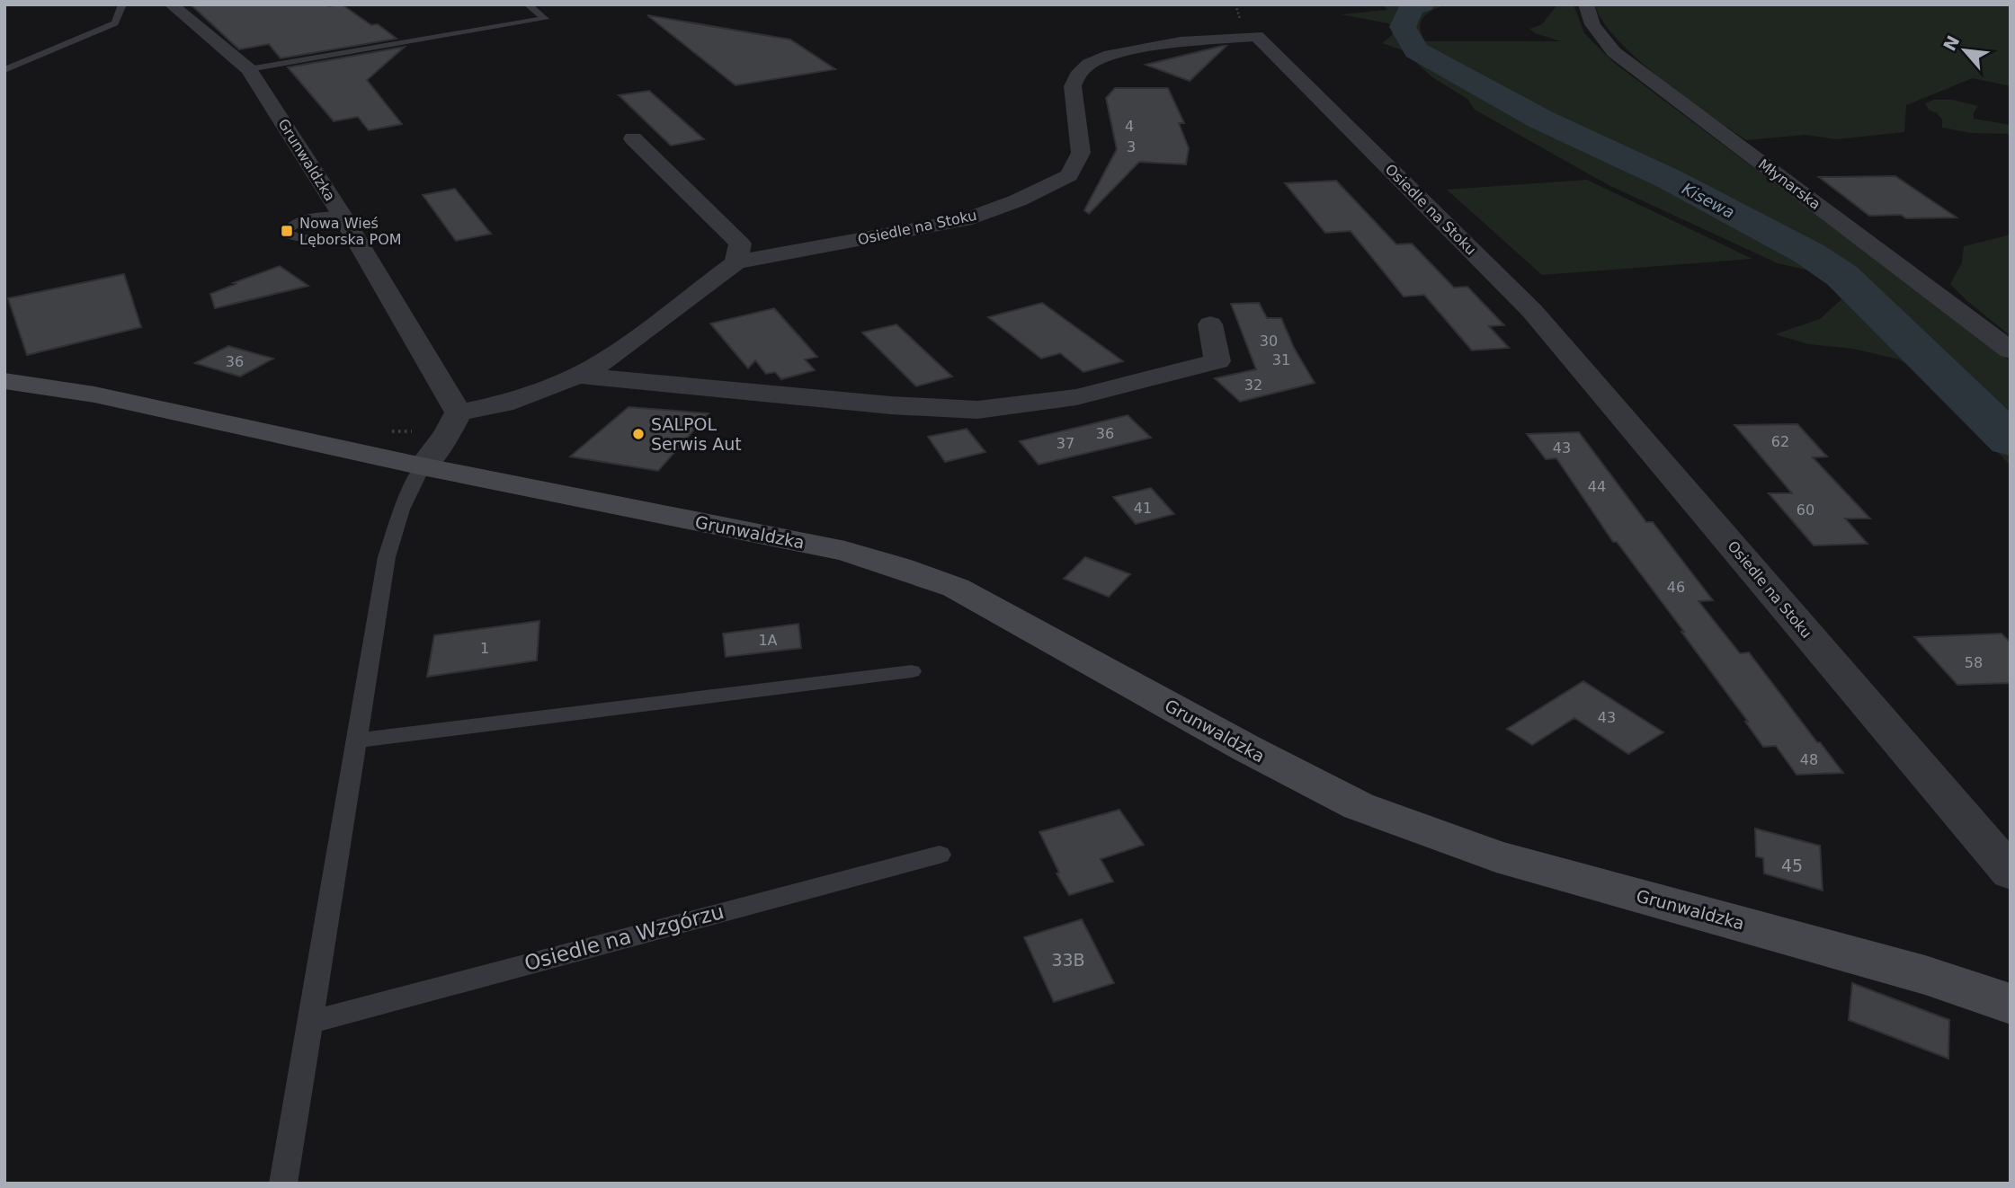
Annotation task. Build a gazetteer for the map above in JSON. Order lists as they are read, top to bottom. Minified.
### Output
{"streets":{"main road":["Grunwaldzka"],"street":["Młynarska","Osiedle na Stoku"],"lane":["Osiedle na Wzgórzu"]},"water":["Kisewa"],"places":{"transit":["Nowa Wieś Lęborska POM"],"other":["SALPOL Serwis Aut"]},"house_numbers":["4","3","30","31","36","32","36","62","37","43","44","41","60","46","1A","1","58","43","48","45","33B"],"north":"top left"}
